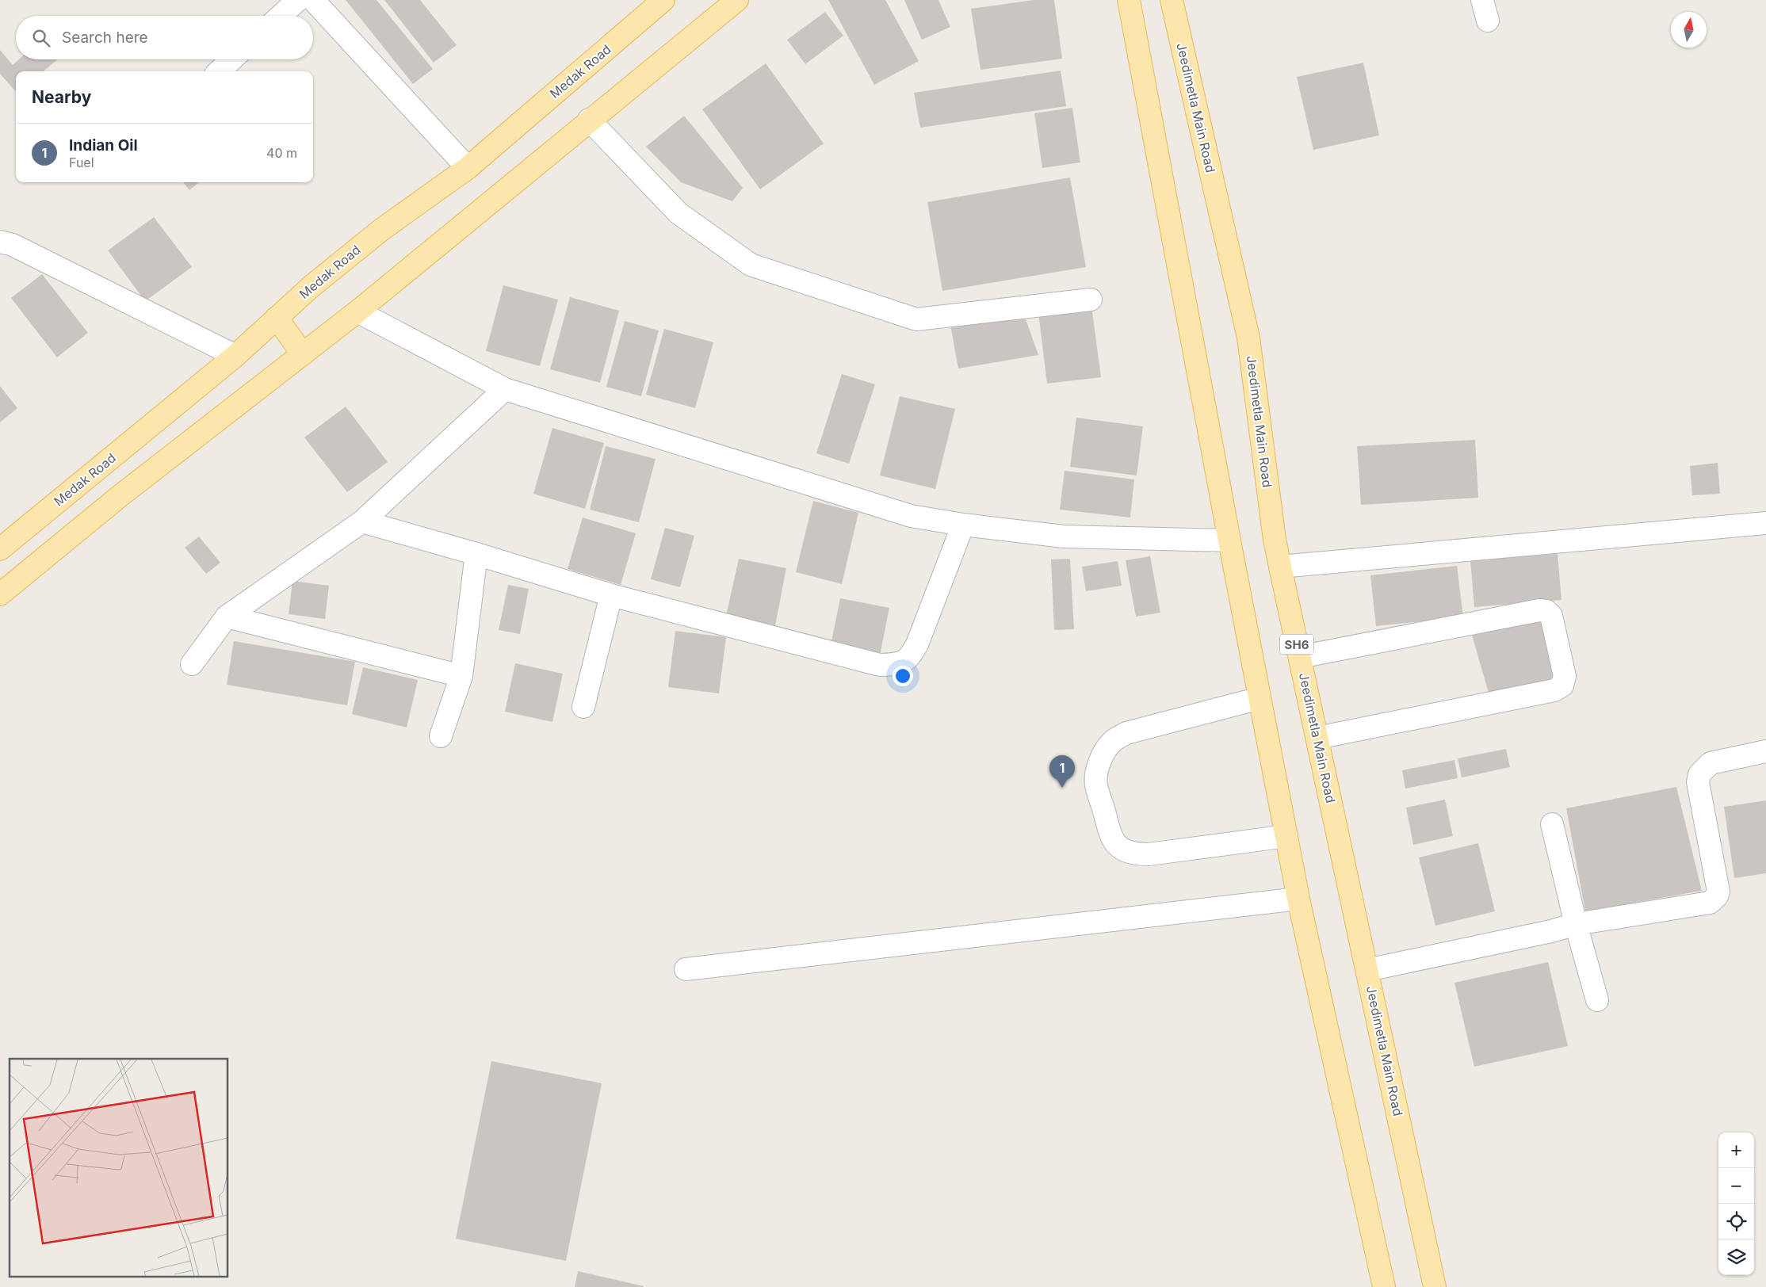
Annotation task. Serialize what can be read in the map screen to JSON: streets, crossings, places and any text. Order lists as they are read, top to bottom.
{
  "streets": {
    "main road": ["Medak Road", "Jeedimetla Main Road", "SH6"]
  },
  "north": "top",
  "page": {
    "search": "Search here",
    "heading": "Nearby",
    "list": [
      {
        "mark": "1",
        "name": "Indian Oil",
        "note": "Fuel",
        "value": "40 m"
      }
    ],
    "pins": "1",
    "map_buttons": ["+", "−"]
  }
}
